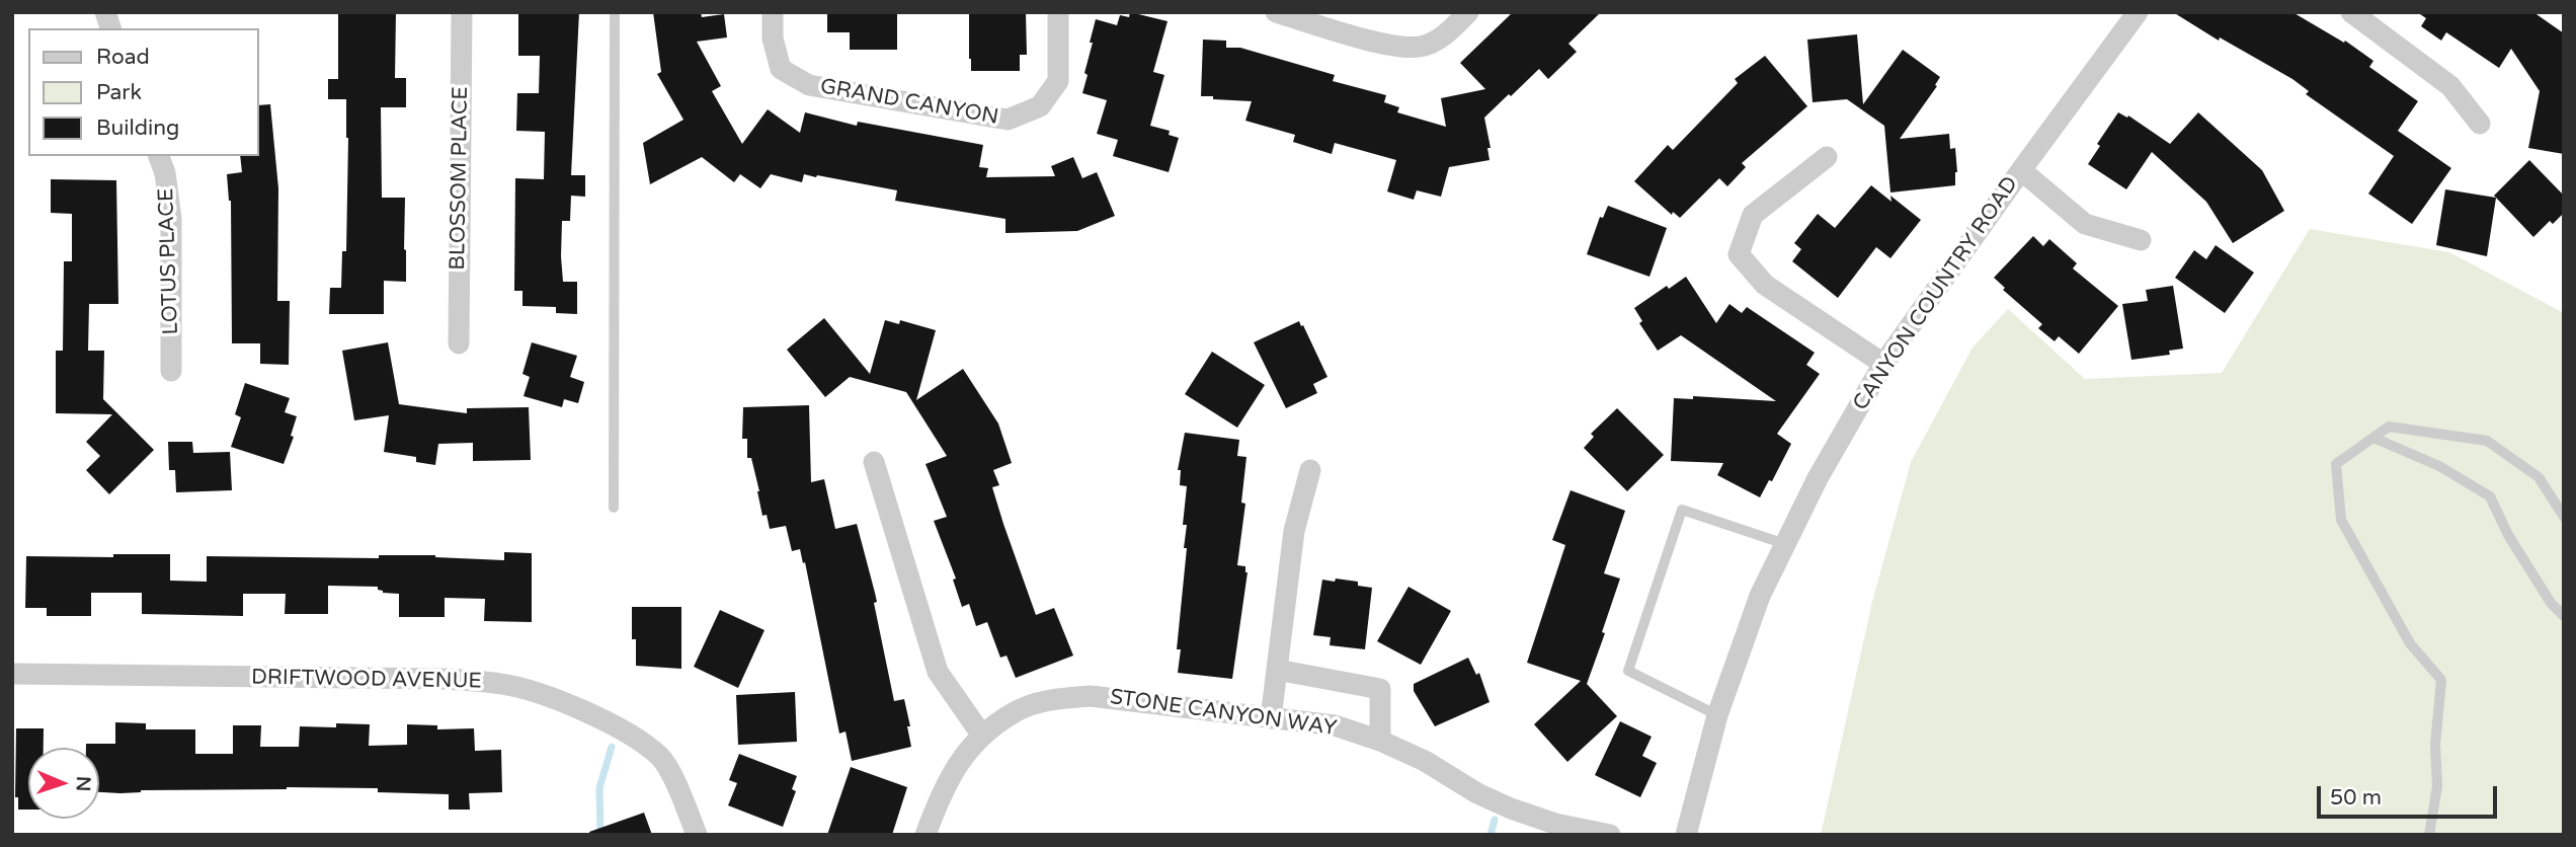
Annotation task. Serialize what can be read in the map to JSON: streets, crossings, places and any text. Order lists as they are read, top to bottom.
{
  "streets": {
    "street": [
      "GRAND CANYON",
      "BLOSSOM PLACE",
      "LOTUS PLACE",
      "CANYON COUNTRY ROAD",
      "DRIFTWOOD AVENUE",
      "STONE CANYON WAY"
    ]
  },
  "legend": ["Road", "Park", "Building"],
  "scale_bar": "50 m",
  "north": "right"
}
